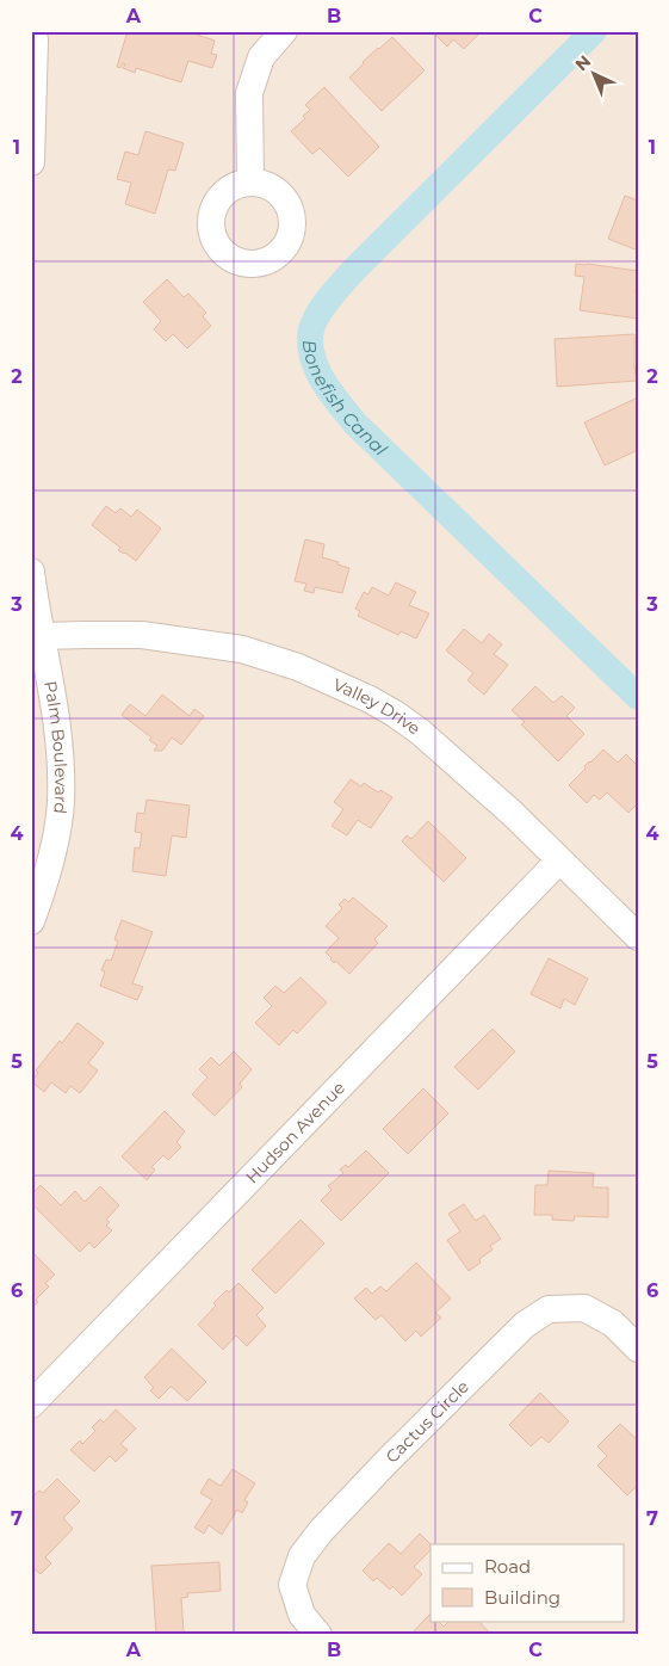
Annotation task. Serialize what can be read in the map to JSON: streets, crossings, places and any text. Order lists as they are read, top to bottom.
{
  "streets": {
    "street": [
      "Valley Drive",
      "Palm Boulevard",
      "Hudson Avenue",
      "Cactus Circle"
    ]
  },
  "crossings": [
    ["Valley Drive", "Palm Boulevard"],
    ["Valley Drive", "Hudson Avenue"]
  ],
  "water": ["Bonefish Canal"],
  "legend": ["Road", "Building"],
  "north": "top left",
  "grid": {
    "columns": ["A", "B", "C"],
    "rows": [
      "1",
      "2",
      "3",
      "4",
      "5",
      "6",
      "7"
    ]
  }
}
